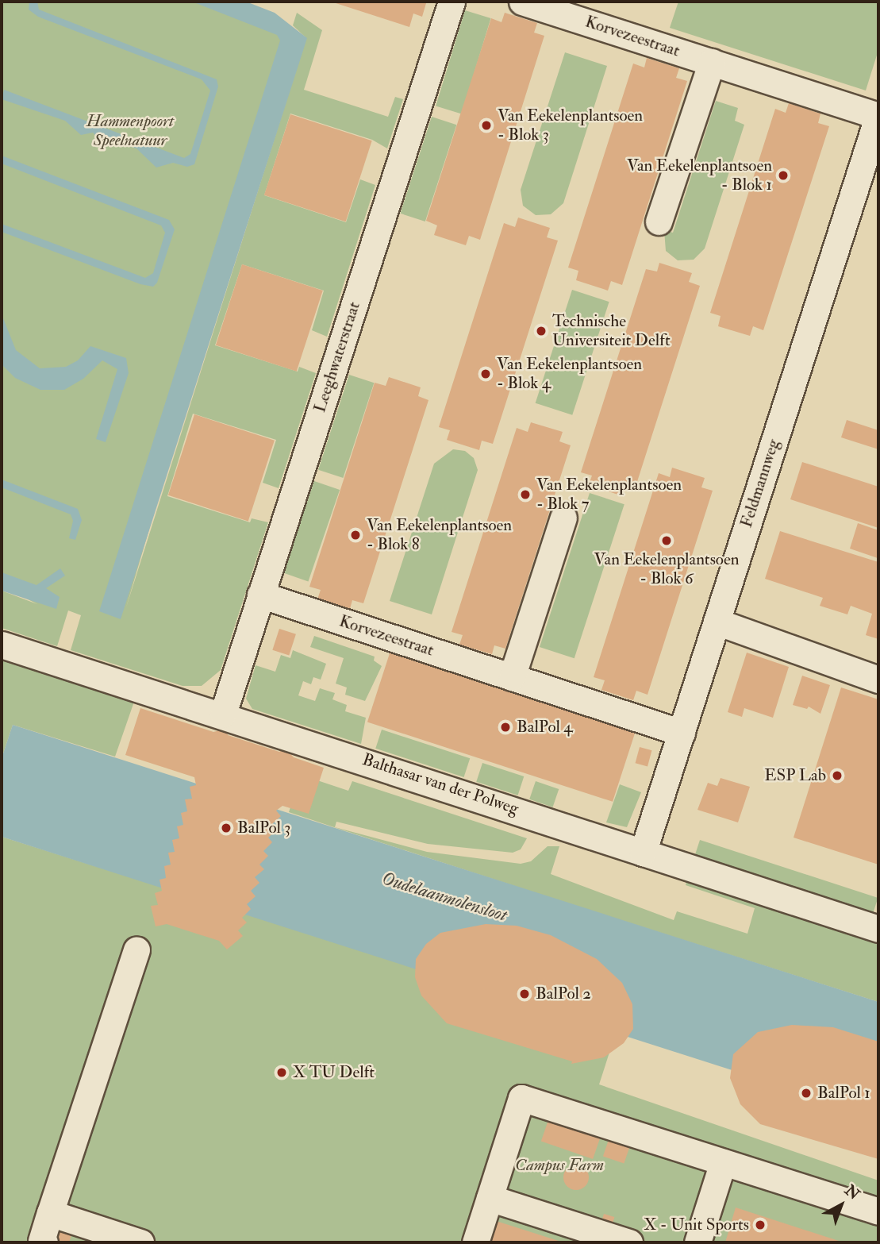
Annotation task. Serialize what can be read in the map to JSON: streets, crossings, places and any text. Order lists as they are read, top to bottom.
{
  "streets": {
    "street": [
      "Korvezeestraat",
      "Leeghwaterstraat",
      "Feldmannweg",
      "Balthasar van der Polweg"
    ]
  },
  "crossings": [
    ["Korvezeestraat", "Leeghwaterstraat"],
    ["Korvezeestraat", "Feldmannweg"],
    ["Leeghwaterstraat", "Balthasar van der Polweg"],
    ["Feldmannweg", "Balthasar van der Polweg"]
  ],
  "water": ["Oudelaanmolensloot"],
  "parks": ["Hammenpoort Speelnatuur", "Campus Farm"],
  "places": [
    "Van Eekelenplantsoen - Blok 3",
    "Van Eekelenplantsoen - Blok 1",
    "Technische Universiteit Delft",
    "Van Eekelenplantsoen - Blok 4",
    "Van Eekelenplantsoen - Blok 7",
    "Van Eekelenplantsoen - Blok 8",
    "Van Eekelenplantsoen - Blok 6",
    "BalPol 4",
    "ESP Lab",
    "BalPol 3",
    "BalPol 2",
    "X TU Delft",
    "BalPol 1",
    "X - Unit Sports"
  ],
  "north": "top right"
}
